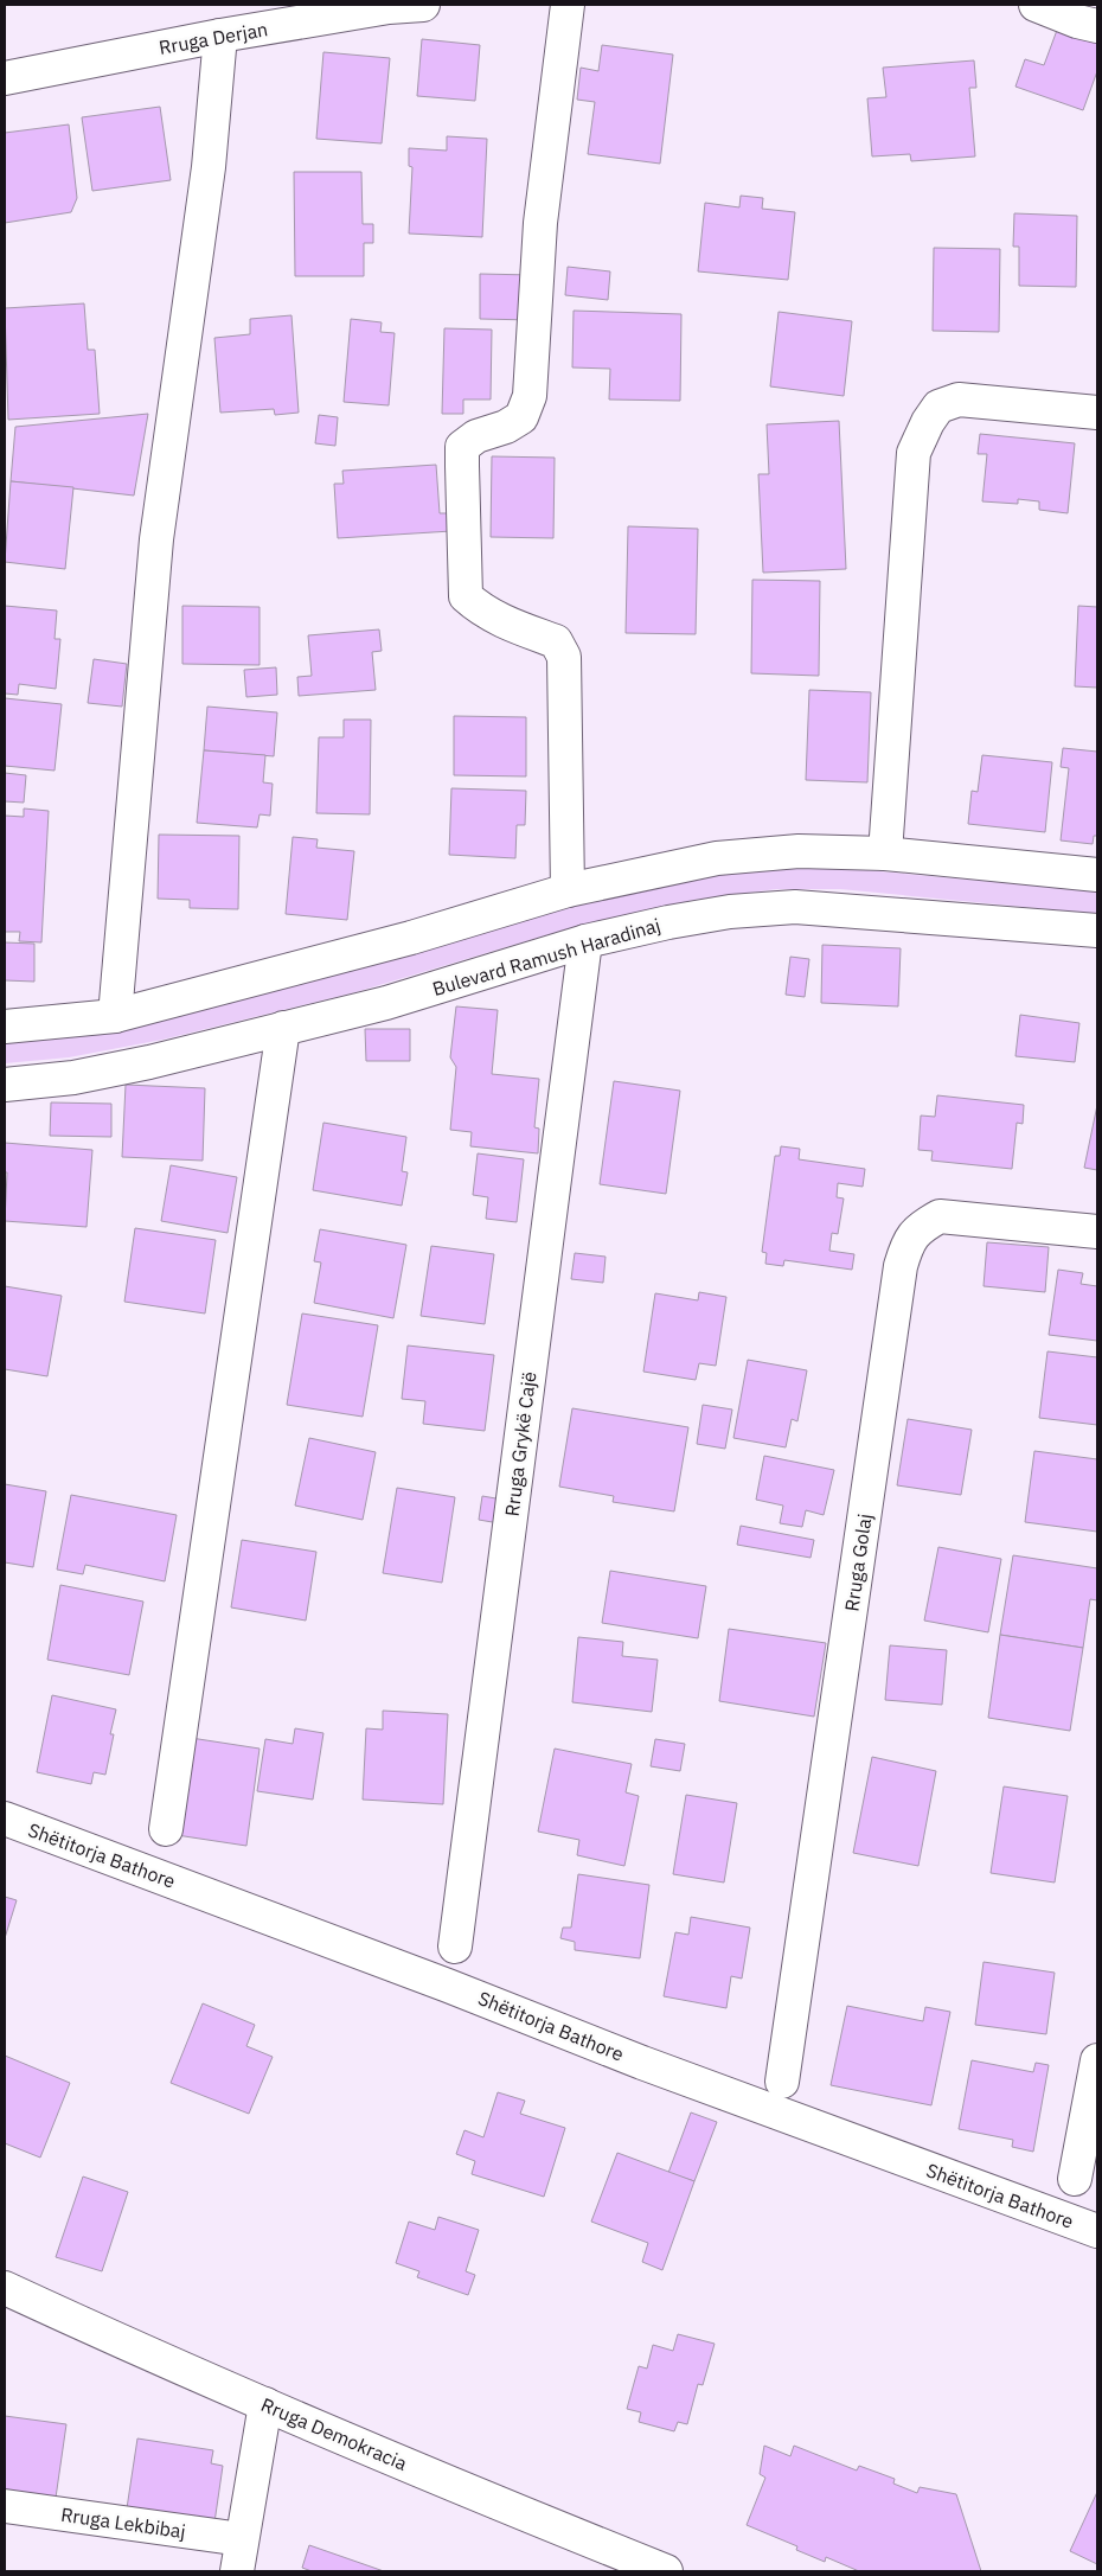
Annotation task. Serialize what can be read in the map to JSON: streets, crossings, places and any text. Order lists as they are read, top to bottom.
{
  "streets": {
    "street": [
      "Rruga Derjan",
      "Bulevard Ramush Haradinaj",
      "Rruga Grykë Cajë",
      "Rruga Golaj",
      "Shëtitorja Bathore",
      "Rruga Demokracia",
      "Rruga Lekbibaj"
    ]
  },
  "crossings": [
    ["Bulevard Ramush Haradinaj", "Rruga Grykë Cajë"]
  ]
}
